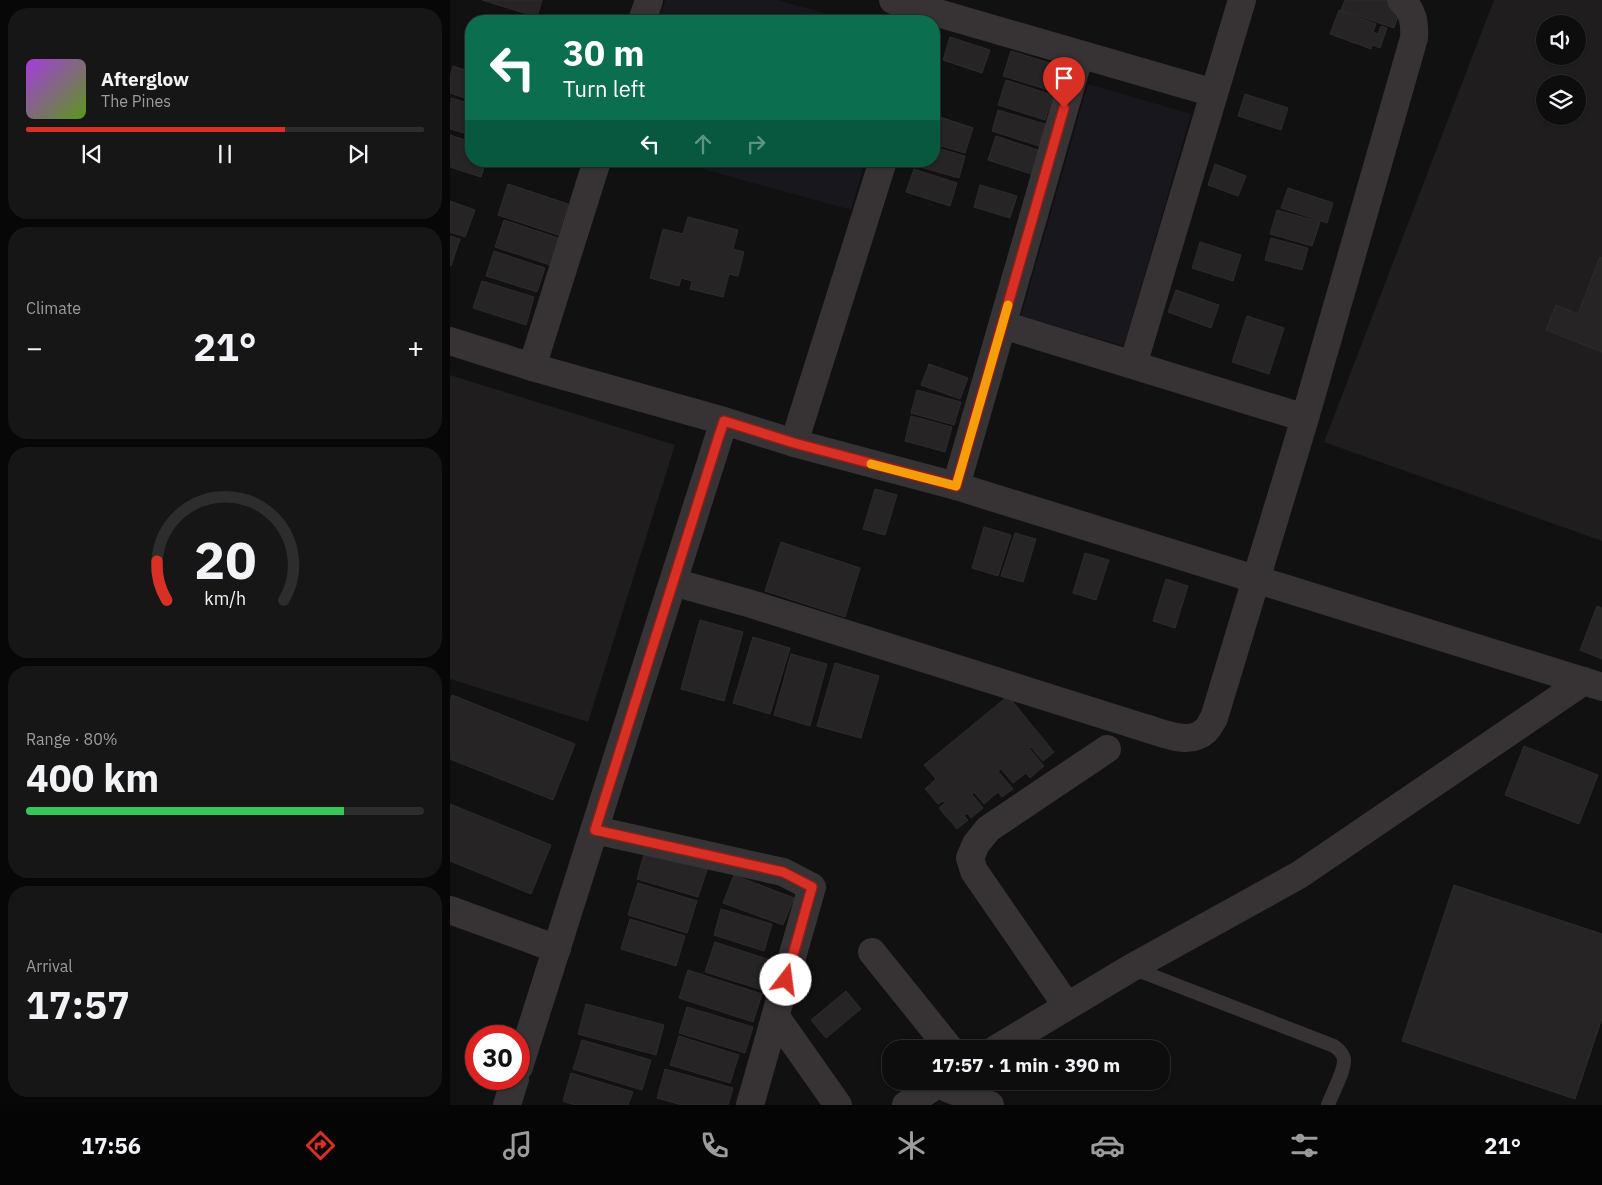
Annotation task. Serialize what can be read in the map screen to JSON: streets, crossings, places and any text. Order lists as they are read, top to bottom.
{
  "page": {
    "turn": ["30 m", "Turn left"],
    "song": ["Afterglow", "The Pines"],
    "tile": [
      "Climate",
      ["Range · 80%", "400 km"],
      ["Arrival", "17:57"]
    ],
    "heat": ["−", "21°", "+"],
    "limit": "30",
    "trip": "17:57 · 1 min · 390 m",
    "tabs": ["17:56", "21°"],
    "gauge": ["20", "km/h"]
  }
}
